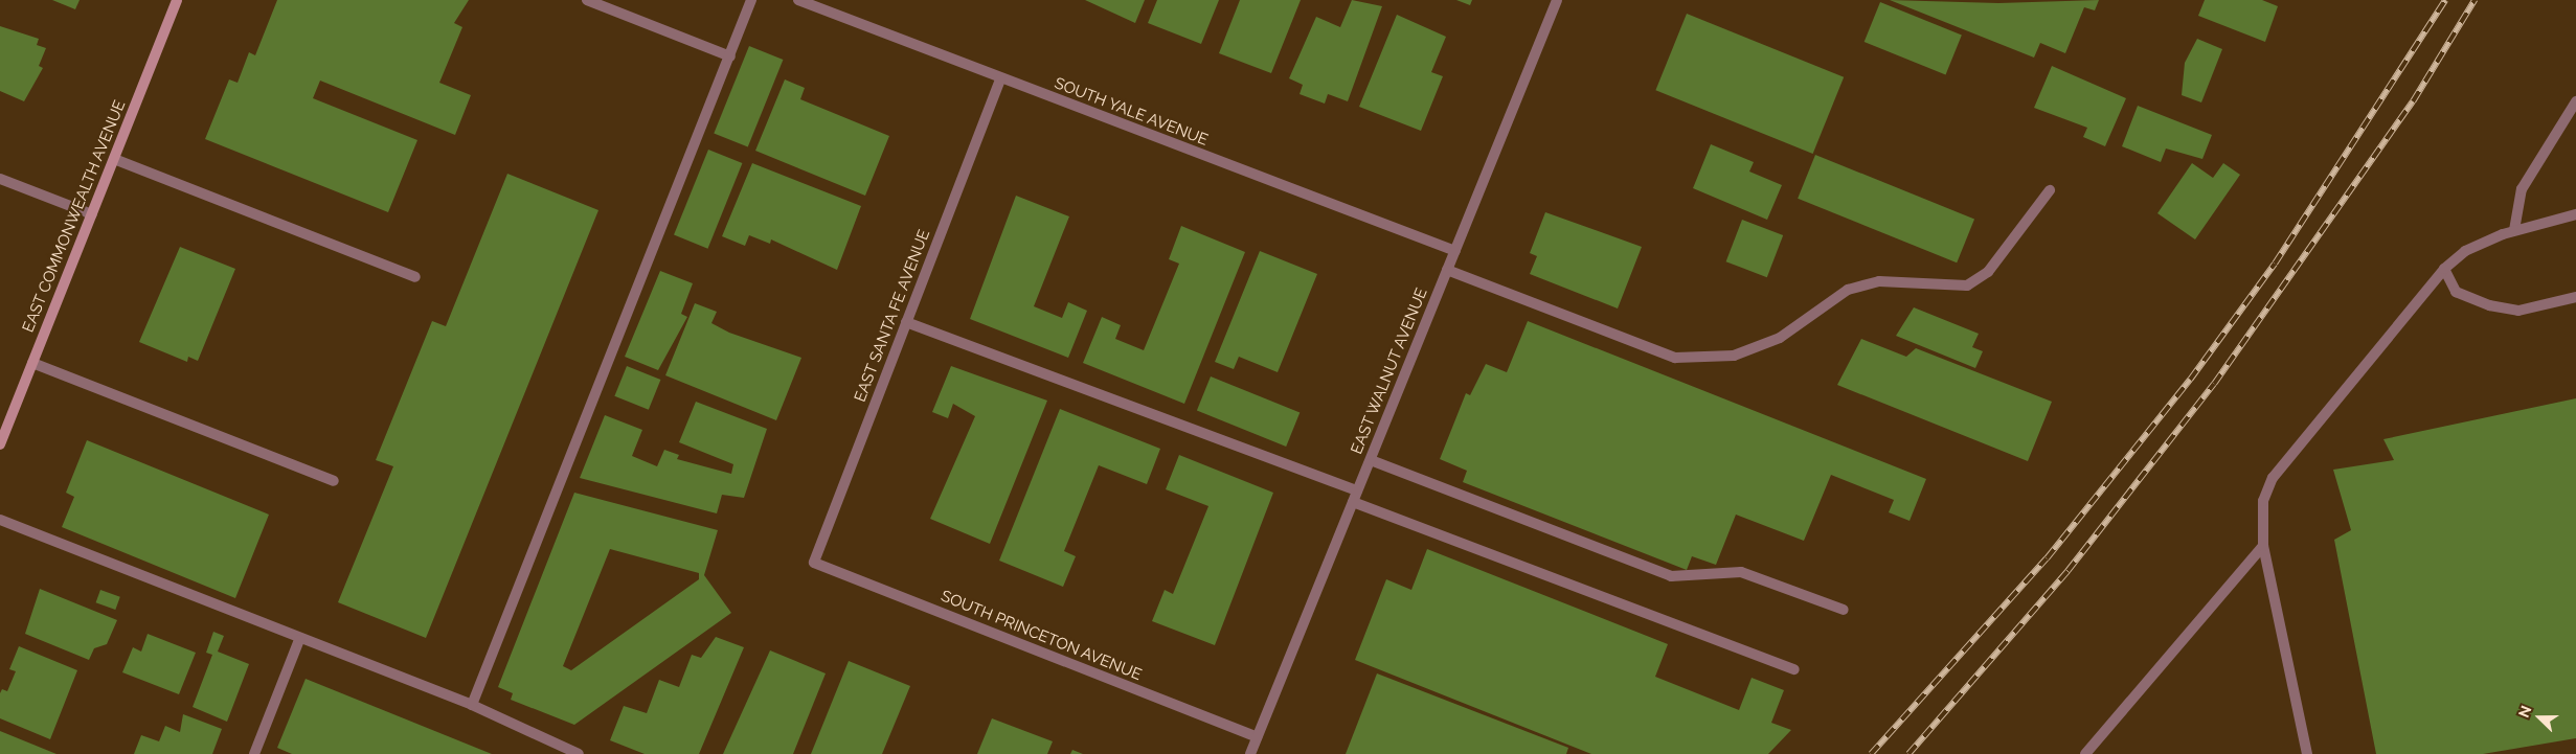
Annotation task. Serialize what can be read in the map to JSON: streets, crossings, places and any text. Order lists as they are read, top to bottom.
{
  "streets": {
    "main road": ["EAST COMMONWEALTH AVENUE"],
    "street": [
      "SOUTH YALE AVENUE",
      "EAST SANTA FE AVENUE",
      "EAST WALNUT AVENUE",
      "SOUTH PRINCETON AVENUE"
    ]
  },
  "crossings": [
    ["SOUTH YALE AVENUE", "EAST SANTA FE AVENUE"],
    ["SOUTH YALE AVENUE", "EAST WALNUT AVENUE"],
    ["EAST SANTA FE AVENUE", "SOUTH PRINCETON AVENUE"],
    ["EAST WALNUT AVENUE", "SOUTH PRINCETON AVENUE"]
  ],
  "north": "left"
}
